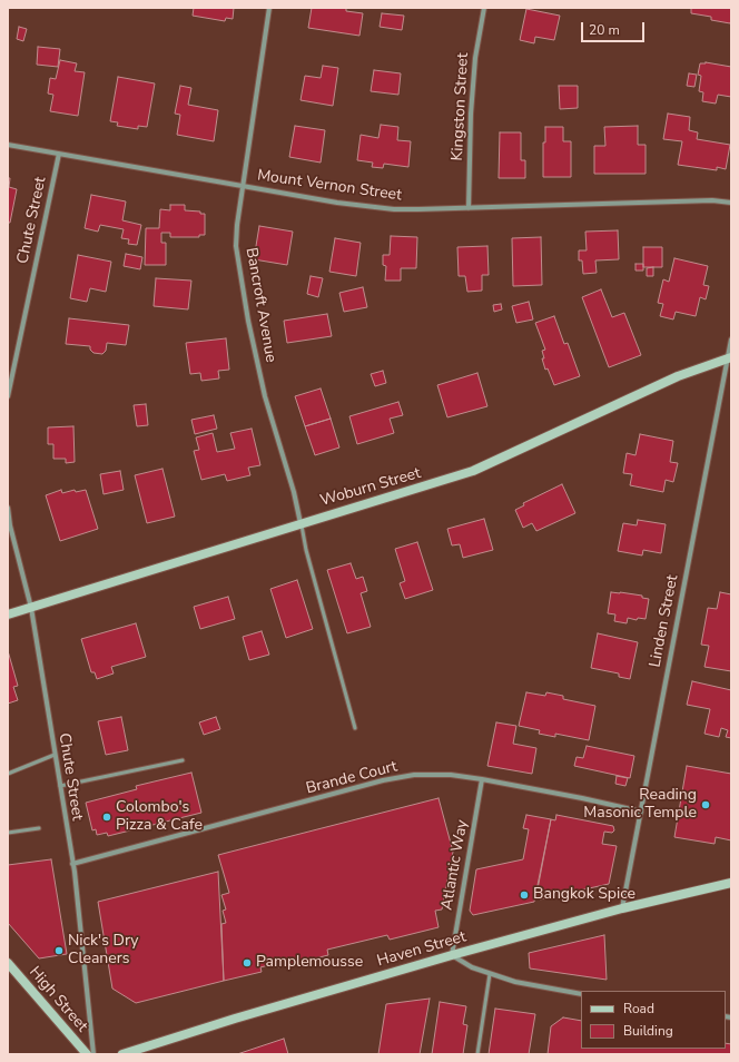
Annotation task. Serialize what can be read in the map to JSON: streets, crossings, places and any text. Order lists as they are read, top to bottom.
{
  "streets": {
    "street": [
      "Kingston Street",
      "Mount Vernon Street",
      "Chute Street",
      "Bancroft Avenue",
      "Woburn Street",
      "Linden Street",
      "Brande Court",
      "Atlantic Way",
      "Haven Street",
      "High Street"
    ]
  },
  "crossings": [
    ["Kingston Street", "Mount Vernon Street"],
    ["Mount Vernon Street", "Chute Street"],
    ["Mount Vernon Street", "Bancroft Avenue"],
    ["Chute Street", "Woburn Street"],
    ["Chute Street", "Brande Court"],
    ["Bancroft Avenue", "Woburn Street"],
    ["Woburn Street", "Linden Street"],
    ["Linden Street", "Brande Court"],
    ["Linden Street", "Haven Street"],
    ["Brande Court", "Atlantic Way"],
    ["Atlantic Way", "Haven Street"]
  ],
  "places": [
    "Reading Masonic Temple",
    "Colombo's Pizza & Cafe",
    "Bangkok Spice",
    "Nick's Dry Cleaners",
    "Pamplemousse"
  ],
  "legend": ["Road", "Building"],
  "scale_bar": "20 m"
}
